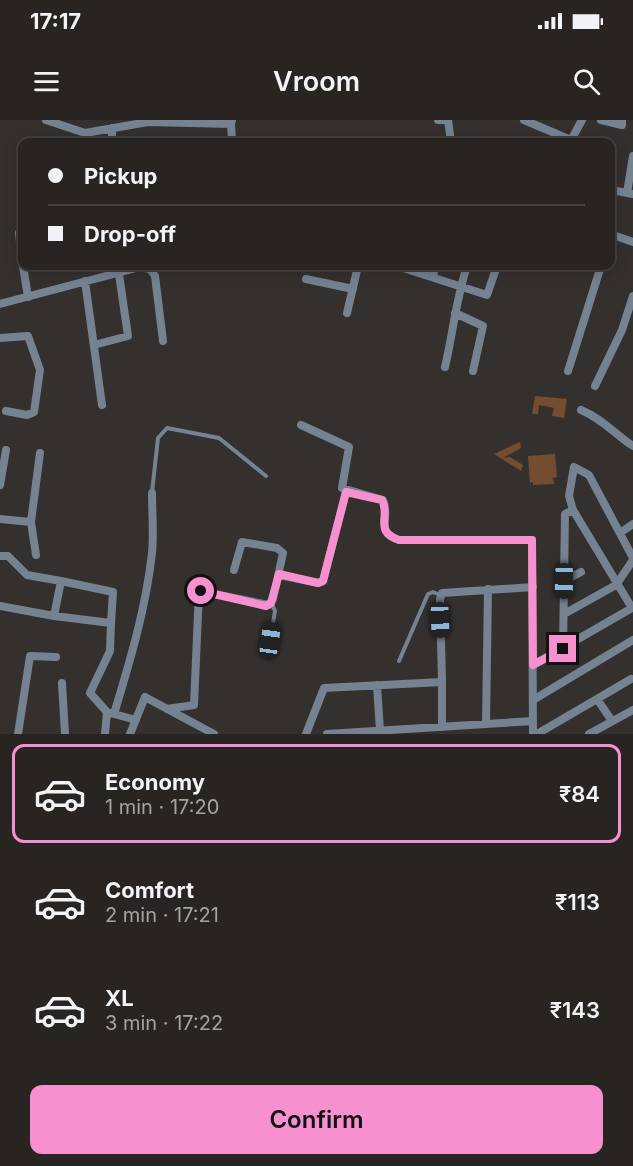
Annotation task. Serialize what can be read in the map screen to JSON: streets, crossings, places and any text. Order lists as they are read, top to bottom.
{
  "page": {
    "status": "17:17",
    "header": "Vroom",
    "banner": ["Pickup", "Drop-off"],
    "list": [
      {
        "name": "Economy",
        "note": "1 min · 17:20",
        "value": "₹84"
      },
      {
        "name": "Comfort",
        "note": "2 min · 17:21",
        "value": "₹113"
      },
      {
        "name": "XL",
        "note": "3 min · 17:22",
        "value": "₹143"
      }
    ],
    "buttons": "Confirm"
  }
}
